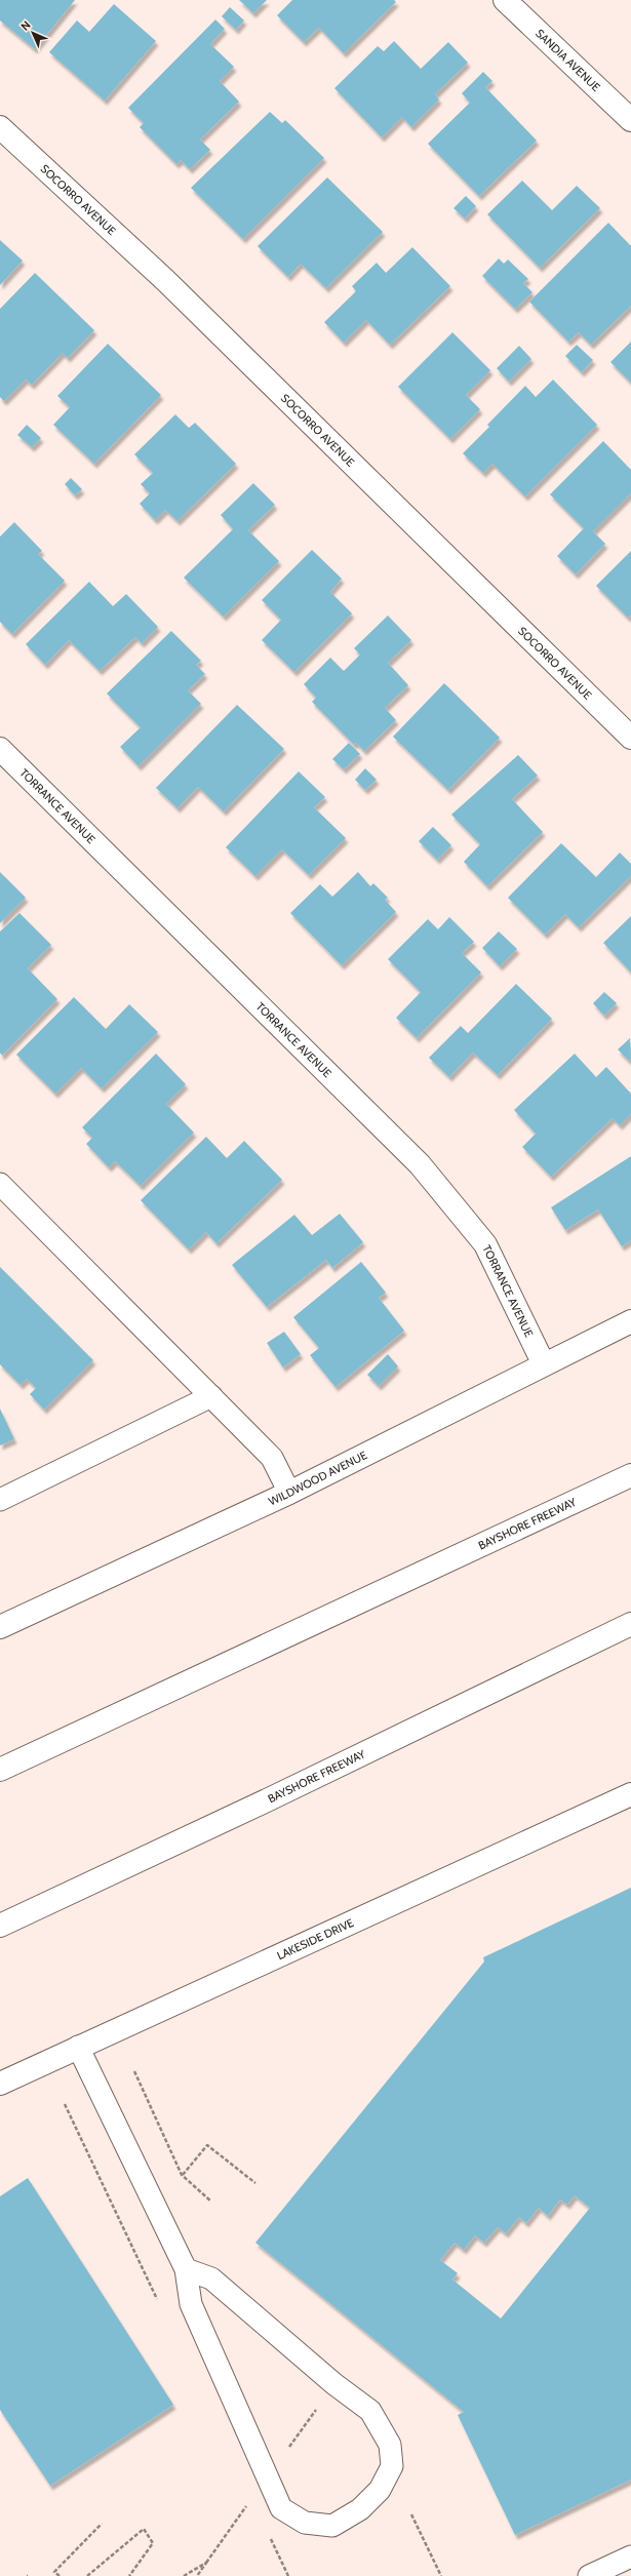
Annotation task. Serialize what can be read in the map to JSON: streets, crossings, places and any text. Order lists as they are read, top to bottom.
{
  "streets": {
    "main road": [
      "SANDIA AVENUE",
      "SOCORRO AVENUE",
      "TORRANCE AVENUE",
      "WILDWOOD AVENUE",
      "BAYSHORE FREEWAY",
      "LAKESIDE DRIVE"
    ]
  },
  "crossings": [
    ["TORRANCE AVENUE", "WILDWOOD AVENUE"]
  ],
  "north": "top left"
}
